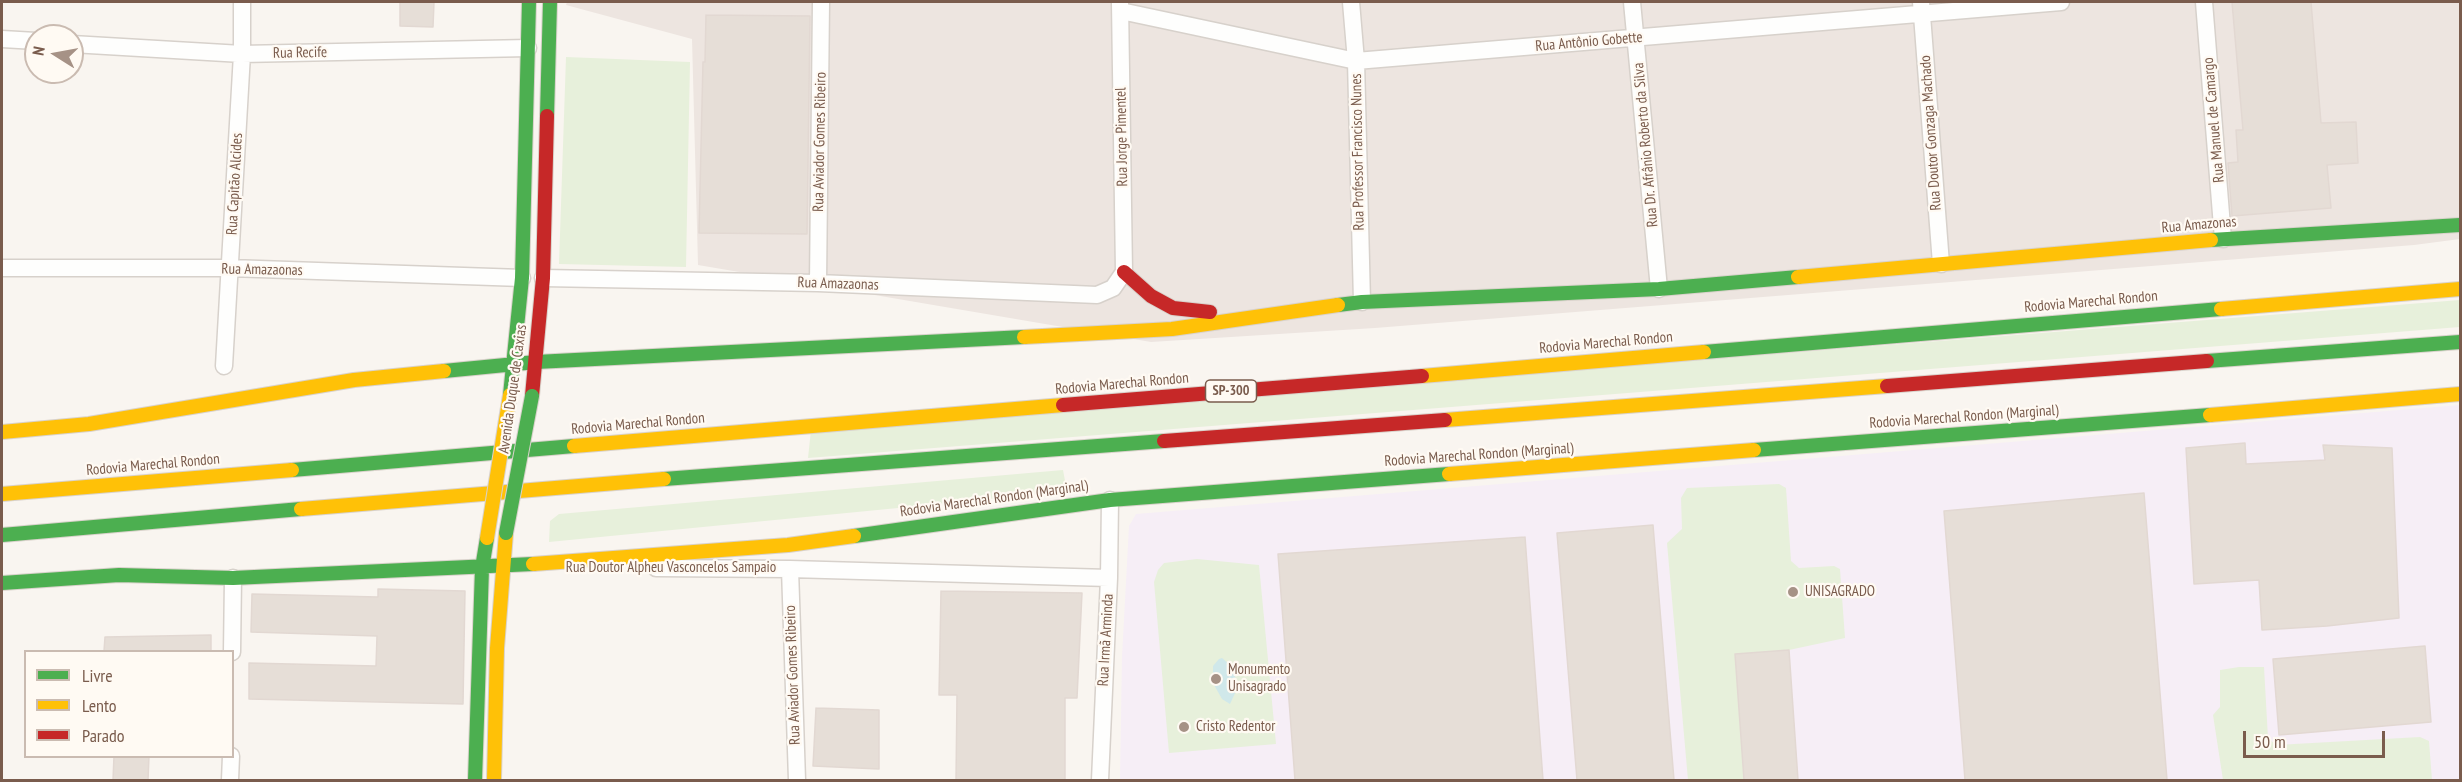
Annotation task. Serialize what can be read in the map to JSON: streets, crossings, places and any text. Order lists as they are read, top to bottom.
{
  "streets": {
    "main road": [
      "Rua Amazonas",
      "Rodovia Marechal Rondon",
      "Avenida Duque de Caxias",
      "SP-300",
      "Rodovia Marechal Rondon (Marginal)",
      "Rua Doutor Alpheu Vasconcelos Sampaio"
    ],
    "street": [
      "Rua Antônio Gobette",
      "Rua Recife",
      "Rua Manuel de Camargo",
      "Rua Doutor Gonzaga Machado",
      "Rua Jorge Pimentel",
      "Rua Aviador Gomes Ribeiro",
      "Rua Dr. Afrânio Roberto da Silva",
      "Rua Professor Francisco Nunes",
      "Rua Capitão Alcides",
      "Rua Amazaonas",
      "Rua Irmã Arminda"
    ]
  },
  "crossings": [
    ["Rua Antônio Gobette", "Rua Doutor Gonzaga Machado"],
    ["Rua Antônio Gobette", "Rua Jorge Pimentel"],
    ["Rua Antônio Gobette", "Rua Dr. Afrânio Roberto da Silva"],
    ["Rua Antônio Gobette", "Rua Professor Francisco Nunes"],
    ["Rua Recife", "Rua Capitão Alcides"],
    ["Rua Recife", "Avenida Duque de Caxias"],
    ["Rua Manuel de Camargo", "Rua Amazonas"],
    ["Rua Doutor Gonzaga Machado", "Rua Amazonas"],
    ["Rua Jorge Pimentel", "Rua Amazaonas"],
    ["Rua Aviador Gomes Ribeiro", "Rua Amazaonas"],
    ["Rua Aviador Gomes Ribeiro", "Rua Doutor Alpheu Vasconcelos Sampaio"],
    ["Rua Capitão Alcides", "Rua Amazaonas"],
    ["Rua Amazaonas", "Avenida Duque de Caxias"],
    ["Avenida Duque de Caxias", "Rodovia Marechal Rondon (Marginal)"],
    ["Avenida Duque de Caxias", "Rua Doutor Alpheu Vasconcelos Sampaio"],
    ["Rodovia Marechal Rondon (Marginal)", "Rua Doutor Alpheu Vasconcelos Sampaio"],
    ["Rodovia Marechal Rondon (Marginal)", "Rua Irmã Arminda"],
    ["Rua Doutor Alpheu Vasconcelos Sampaio", "Rua Irmã Arminda"]
  ],
  "places": ["UNISAGRADO", "Monumento Unisagrado", "Cristo Redentor"],
  "legend": ["Livre", "Lento", "Parado"],
  "scale_bar": "50 m",
  "north": "left"
}
